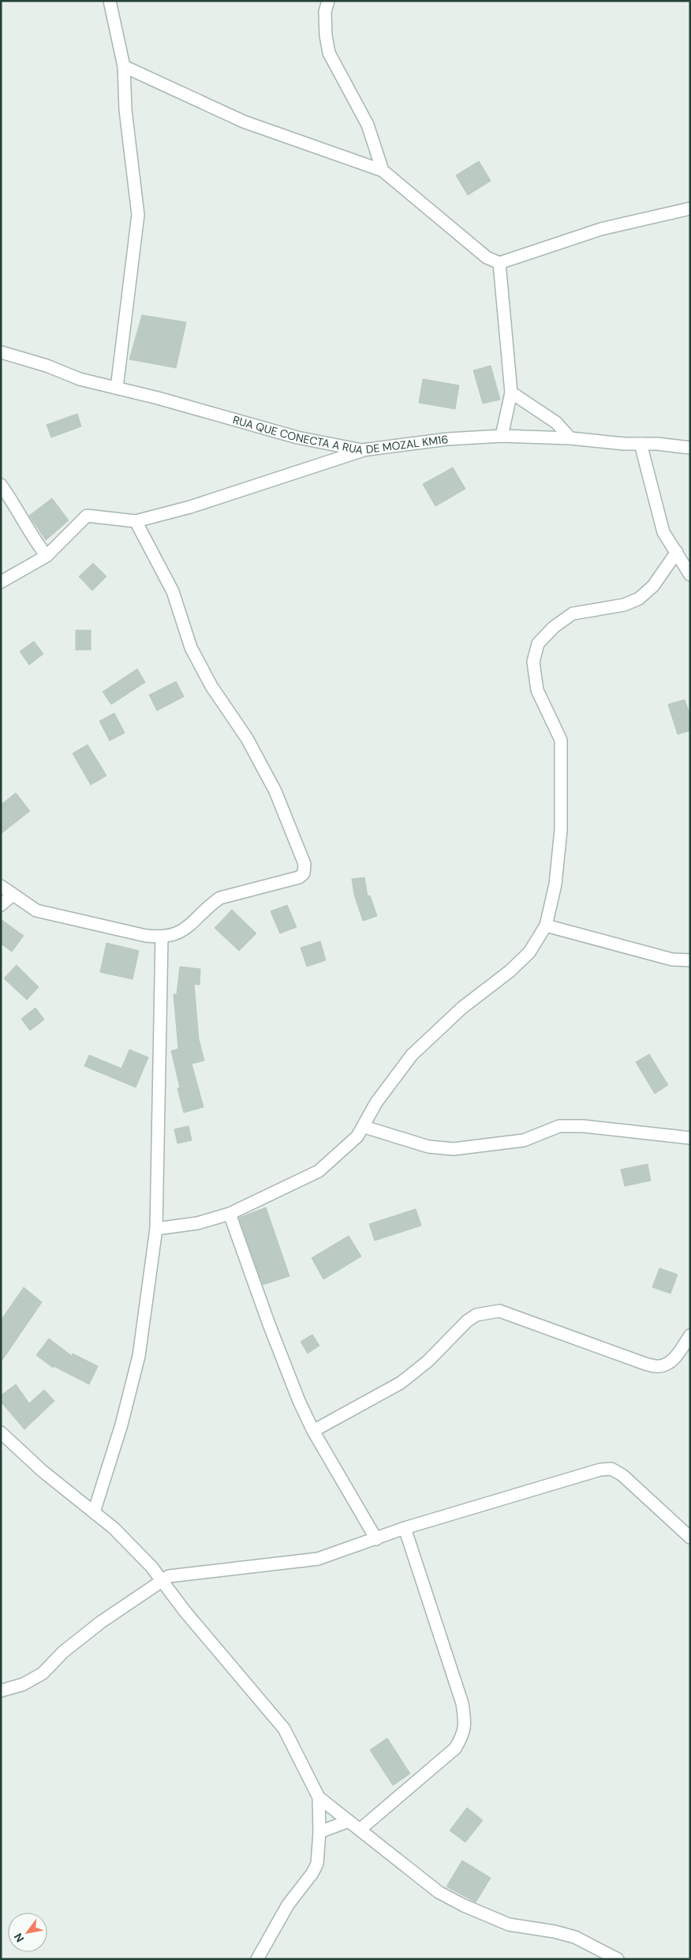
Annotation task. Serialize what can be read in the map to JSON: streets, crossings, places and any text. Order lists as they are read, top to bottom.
{
  "streets": {
    "street": ["RUA QUE CONECTA A RUA DE MOZAL KM16"]
  },
  "north": "bottom left"
}
